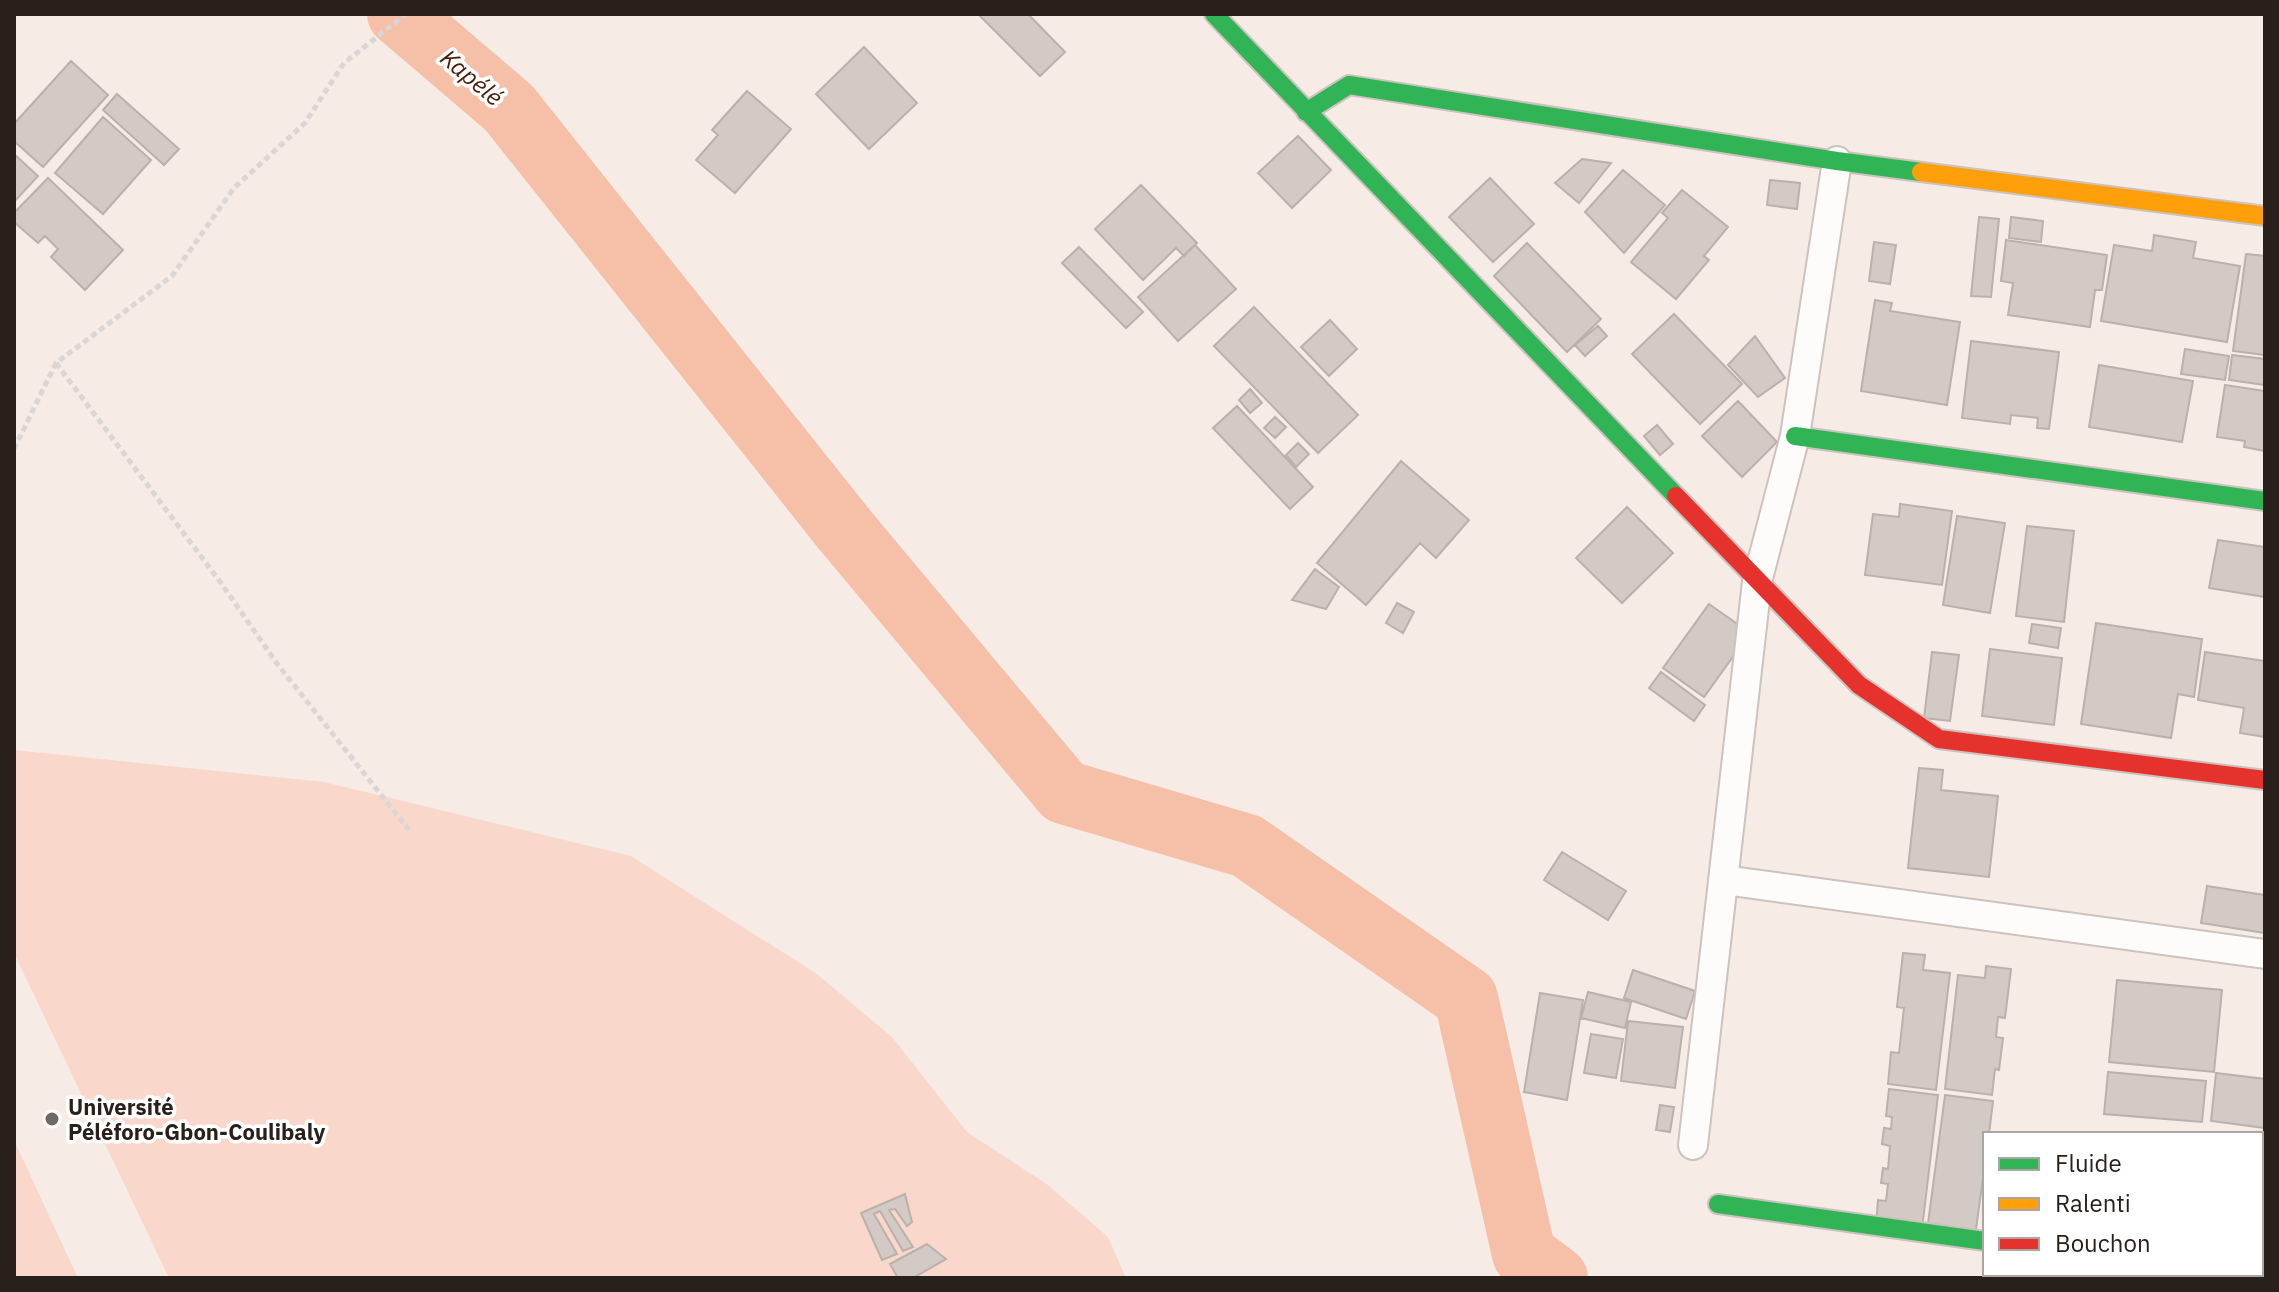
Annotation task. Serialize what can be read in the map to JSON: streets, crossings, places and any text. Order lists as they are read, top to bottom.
{
  "water": ["Kapélé"],
  "places": ["Université Péléforo-Gbon-Coulibaly"],
  "legend": ["Fluide", "Ralenti", "Bouchon"]
}
